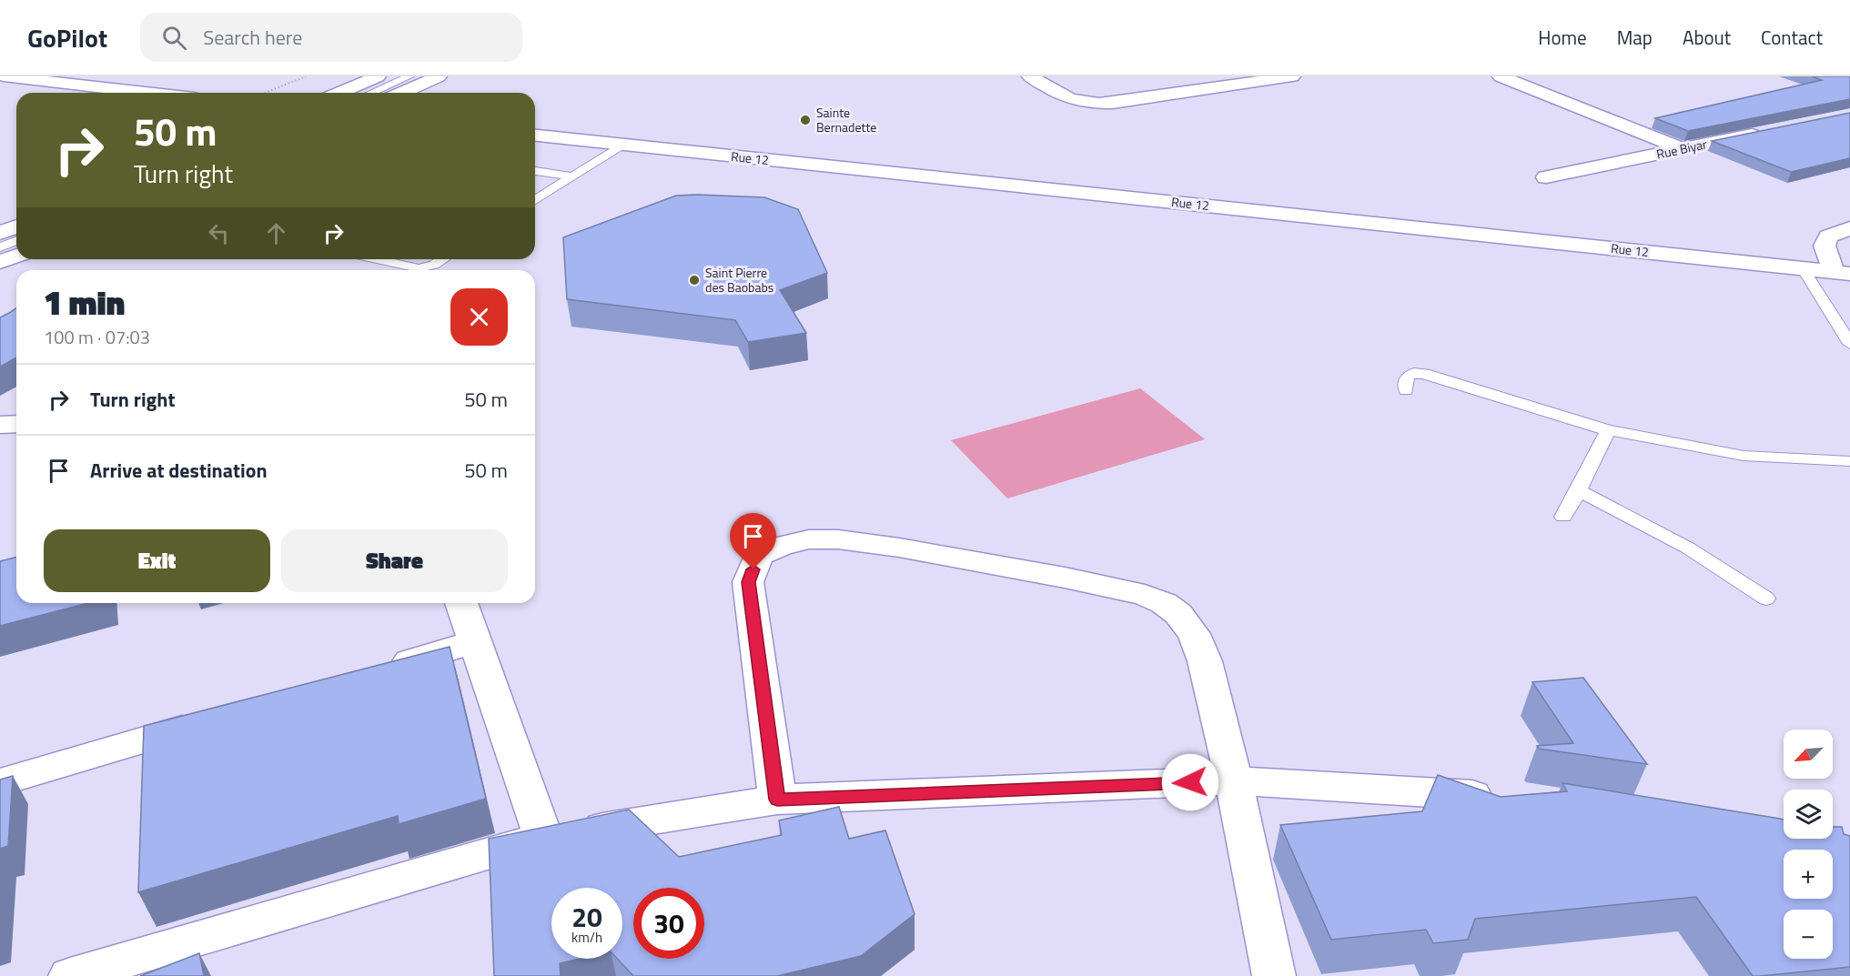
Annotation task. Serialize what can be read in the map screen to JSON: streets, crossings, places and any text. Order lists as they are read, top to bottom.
{
  "streets": {
    "street": ["Rue Biyar", "Rue 12"]
  },
  "places": ["Sainte Bernadette", "Saint Pierre des Baobabs"],
  "north": "bottom left",
  "page": {
    "header": "GoPilot",
    "search": "Search here",
    "nav": [
      "Home",
      "Map",
      "About",
      "Contact"
    ],
    "turn": ["50 m", "Turn right"],
    "heading": ["1 min", "100 m · 07:03"],
    "list": [
      {
        "name": "Turn right",
        "value": "50 m"
      },
      {
        "name": "Arrive at destination",
        "value": "50 m"
      }
    ],
    "buttons": ["Exit", "Share"],
    "map_buttons": ["+", "−"],
    "speed": "20 km/h",
    "limit": "30"
  }
}
